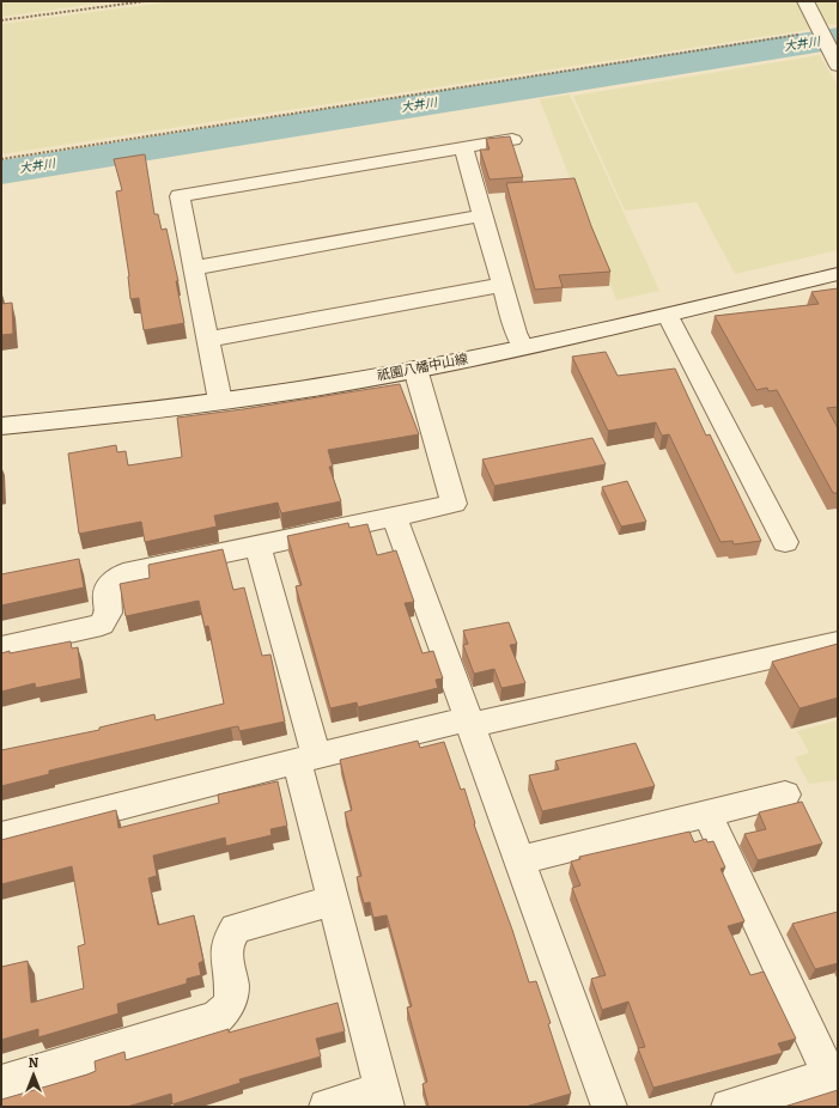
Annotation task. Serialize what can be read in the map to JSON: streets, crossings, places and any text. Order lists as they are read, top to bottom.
{
  "streets": {
    "street": ["祇園八幡中山線"]
  },
  "water": ["大井川"],
  "north": "top"
}
